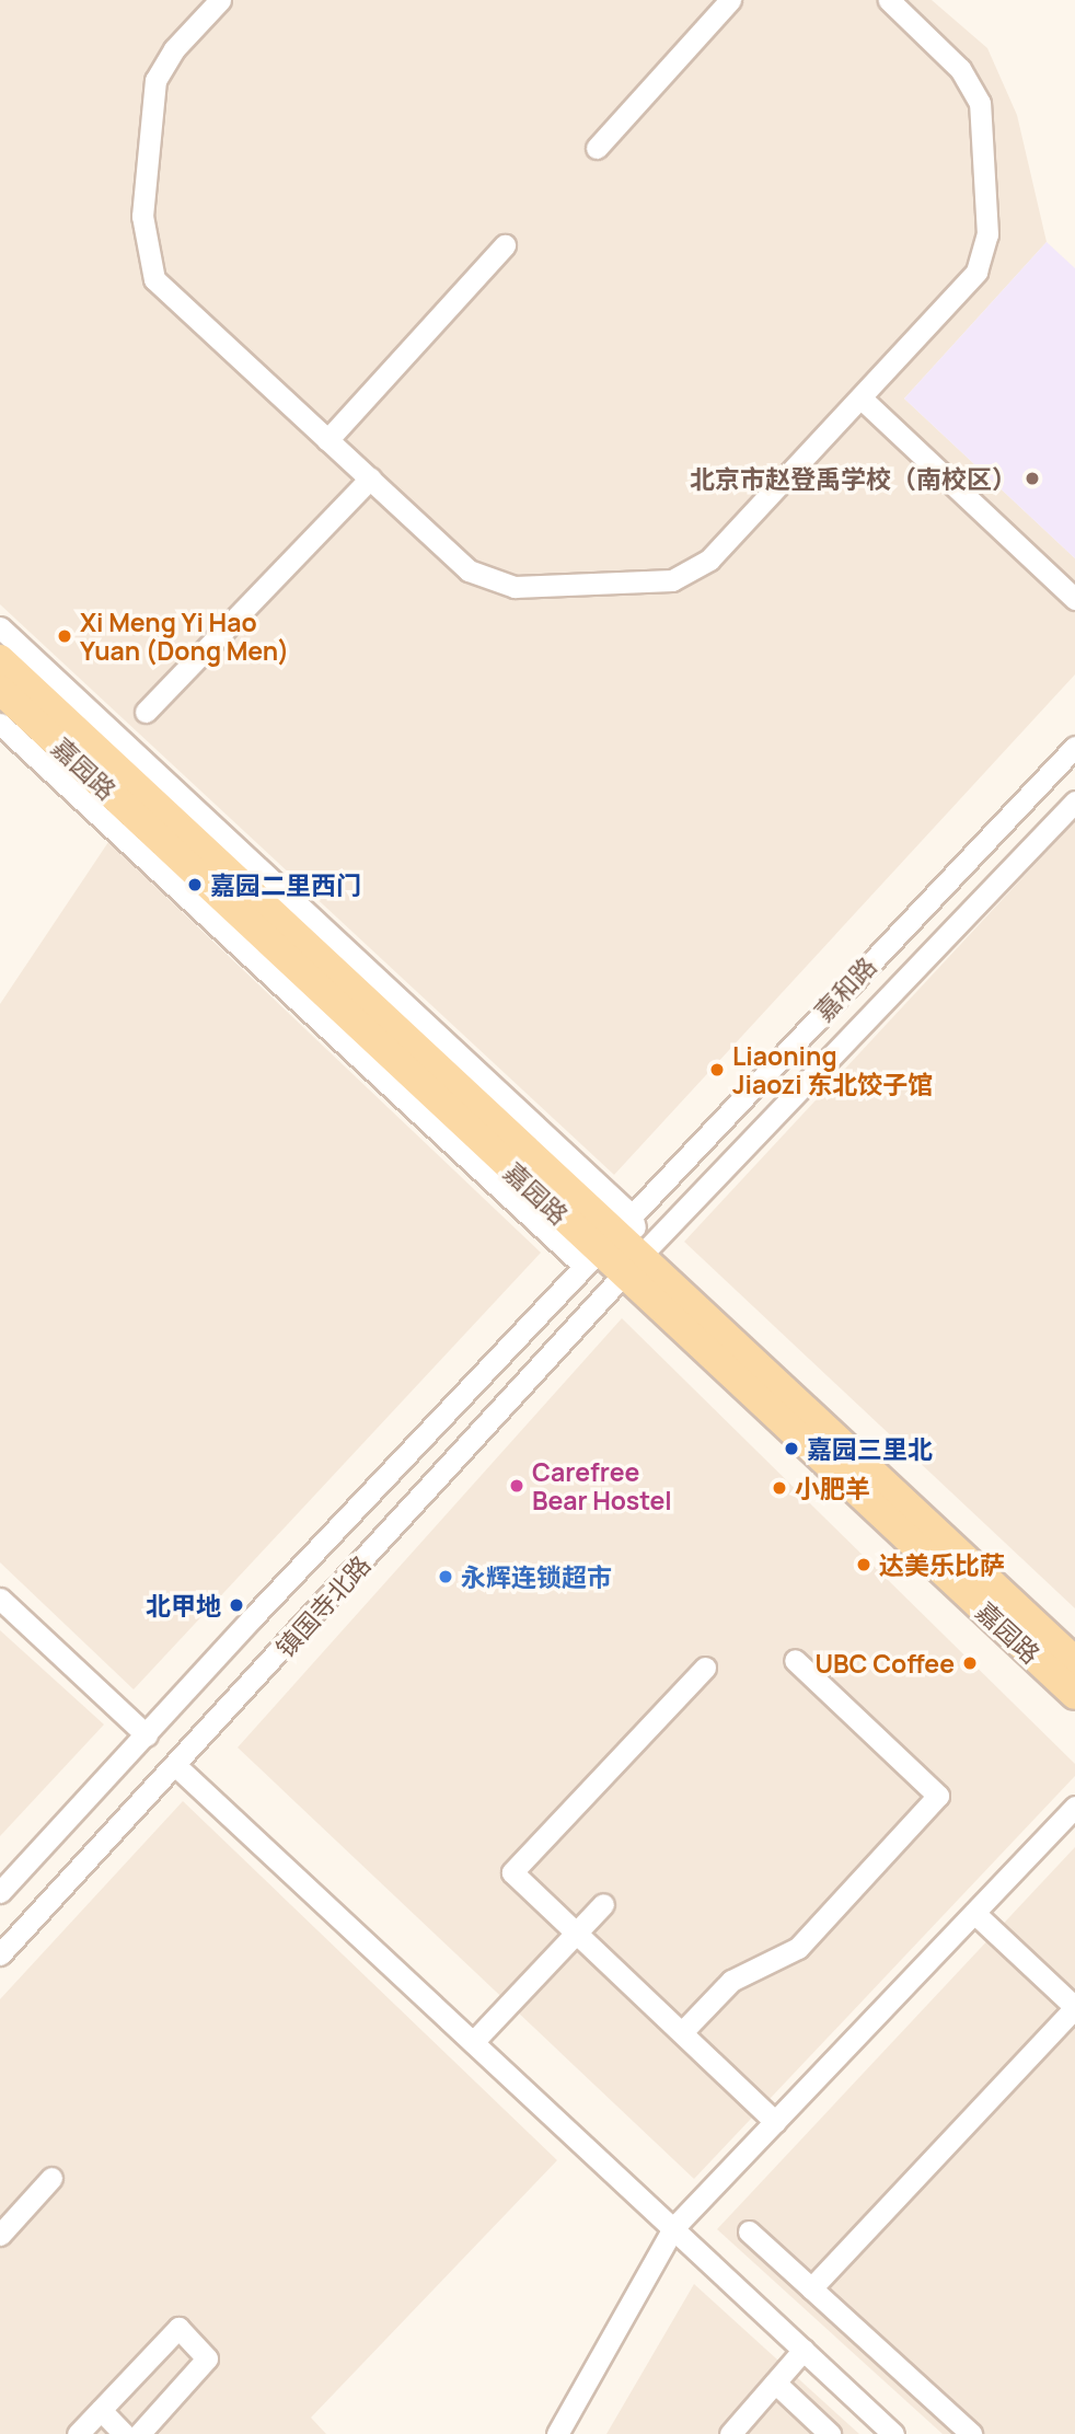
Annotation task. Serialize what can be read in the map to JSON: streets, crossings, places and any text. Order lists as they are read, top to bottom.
{
  "streets": {
    "main road": ["嘉园路"],
    "street": ["嘉和路", "镇国寺北路"]
  },
  "crossings": [
    ["嘉园路", "嘉和路"],
    ["嘉园路", "镇国寺北路"],
    ["嘉和路", "镇国寺北路"]
  ],
  "places": [
    "北京市赵登禹学校（南校区）",
    "Xi Meng Yi Hao Yuan (Dong Men)",
    "嘉园二里西门",
    "Liaoning Jiaozi 东北饺子馆",
    "嘉园三里北",
    "Carefree Bear Hostel",
    "小肥羊",
    "达美乐比萨",
    "永辉连锁超市",
    "北甲地",
    "UBC Coffee"
  ]
}
